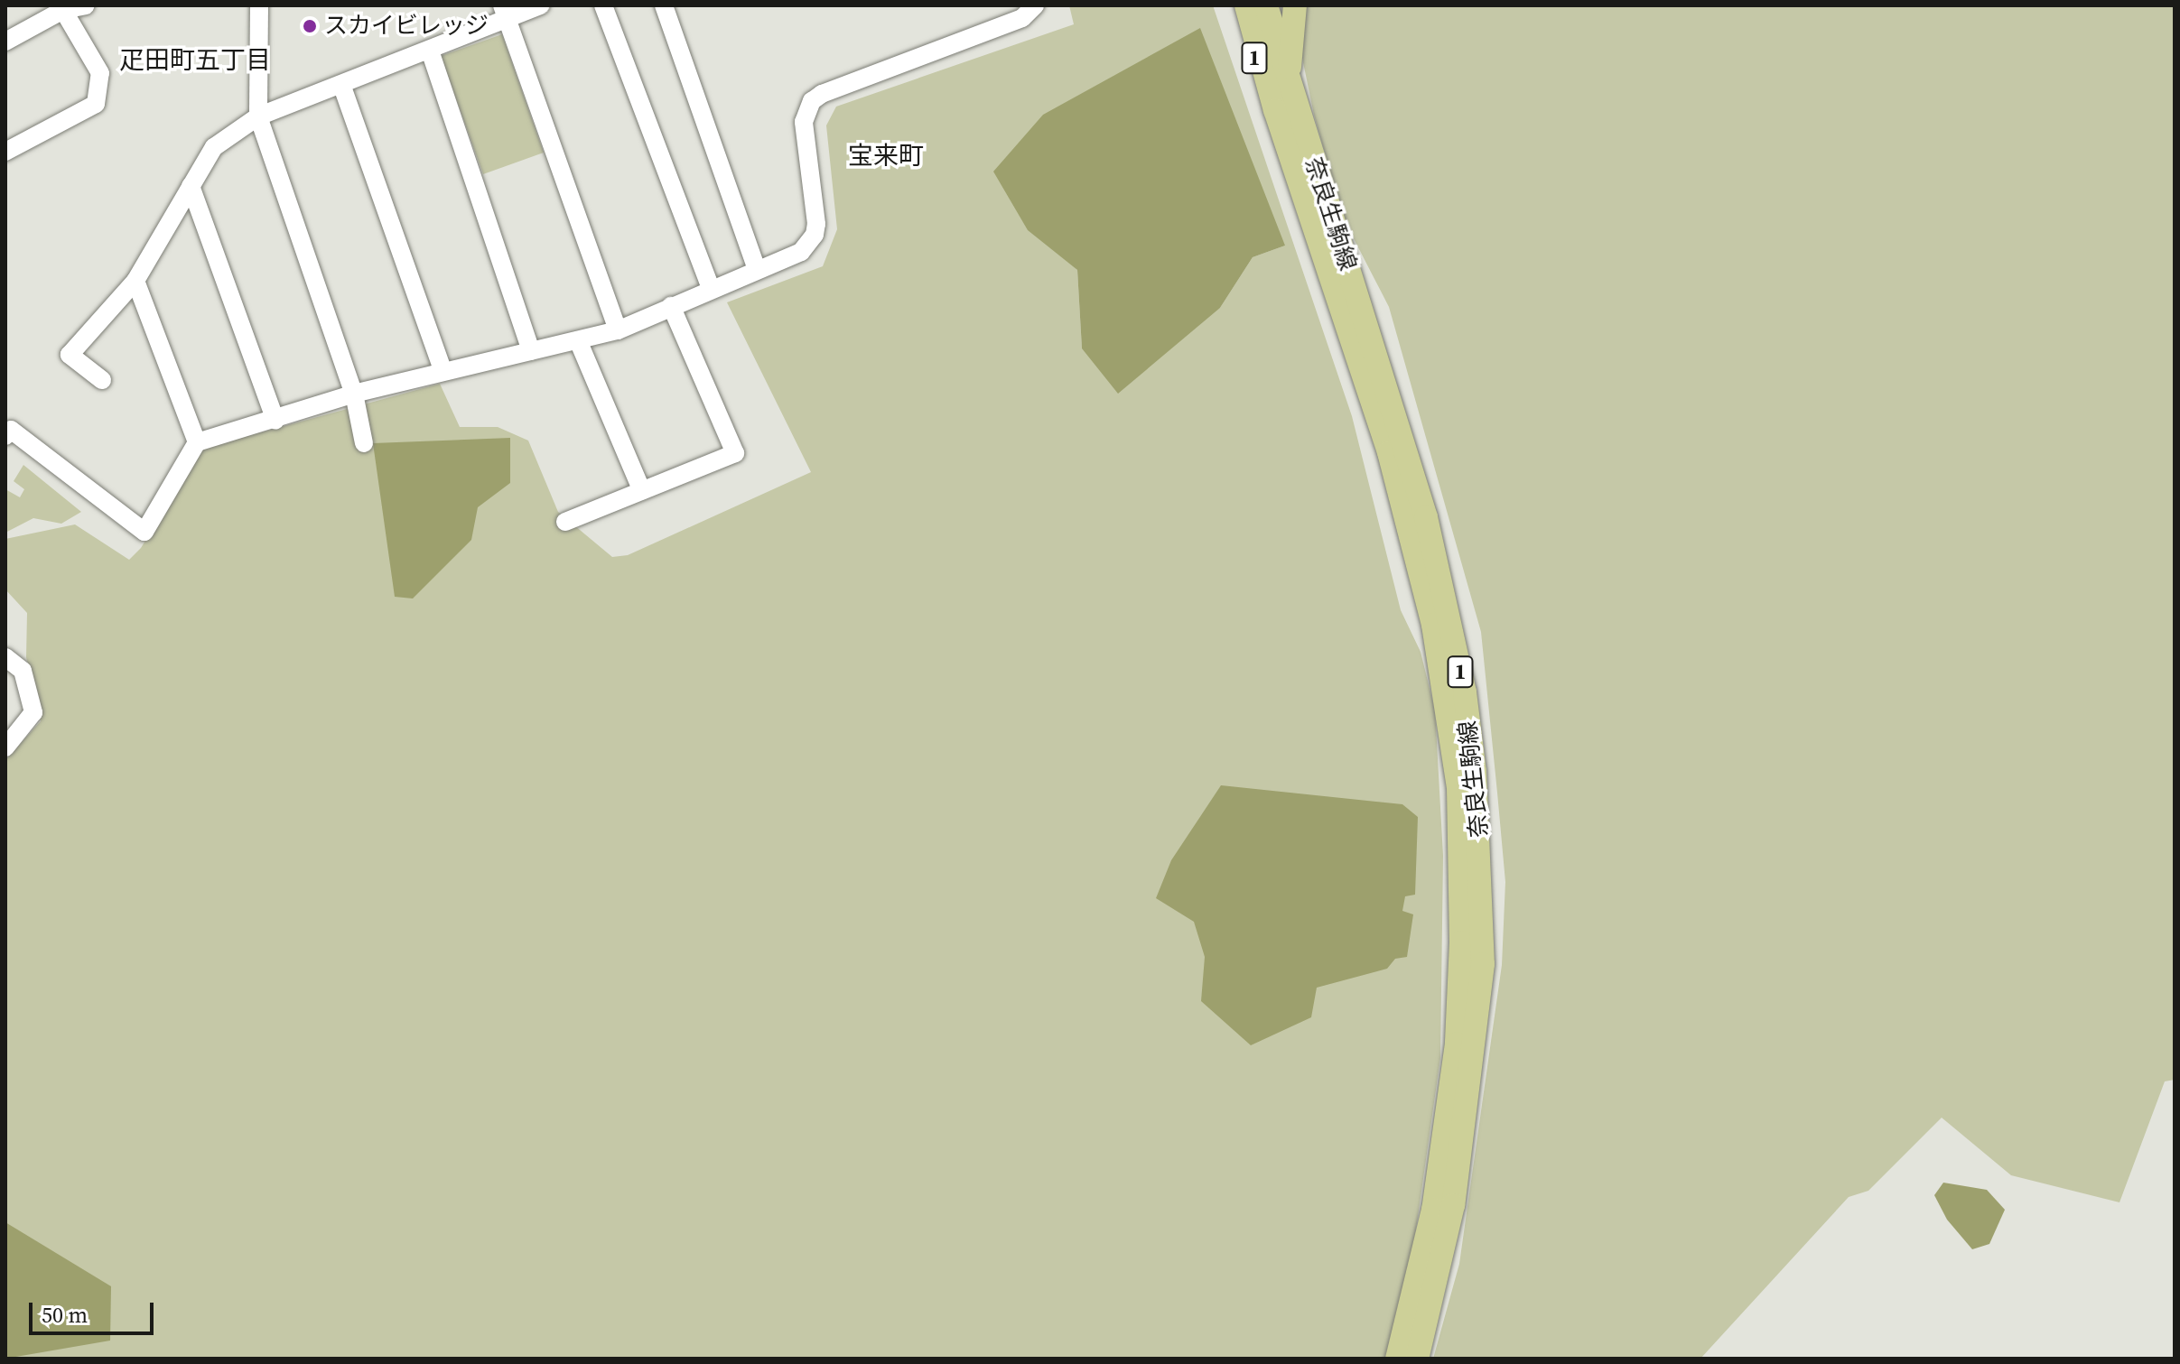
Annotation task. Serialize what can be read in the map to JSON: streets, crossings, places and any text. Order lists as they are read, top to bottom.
{
  "streets": {
    "main road": ["1", "奈良生駒線"]
  },
  "districts": ["疋田町五丁目", "宝来町"],
  "places": ["スカイビレッジ"],
  "scale_bar": "50 m"
}
